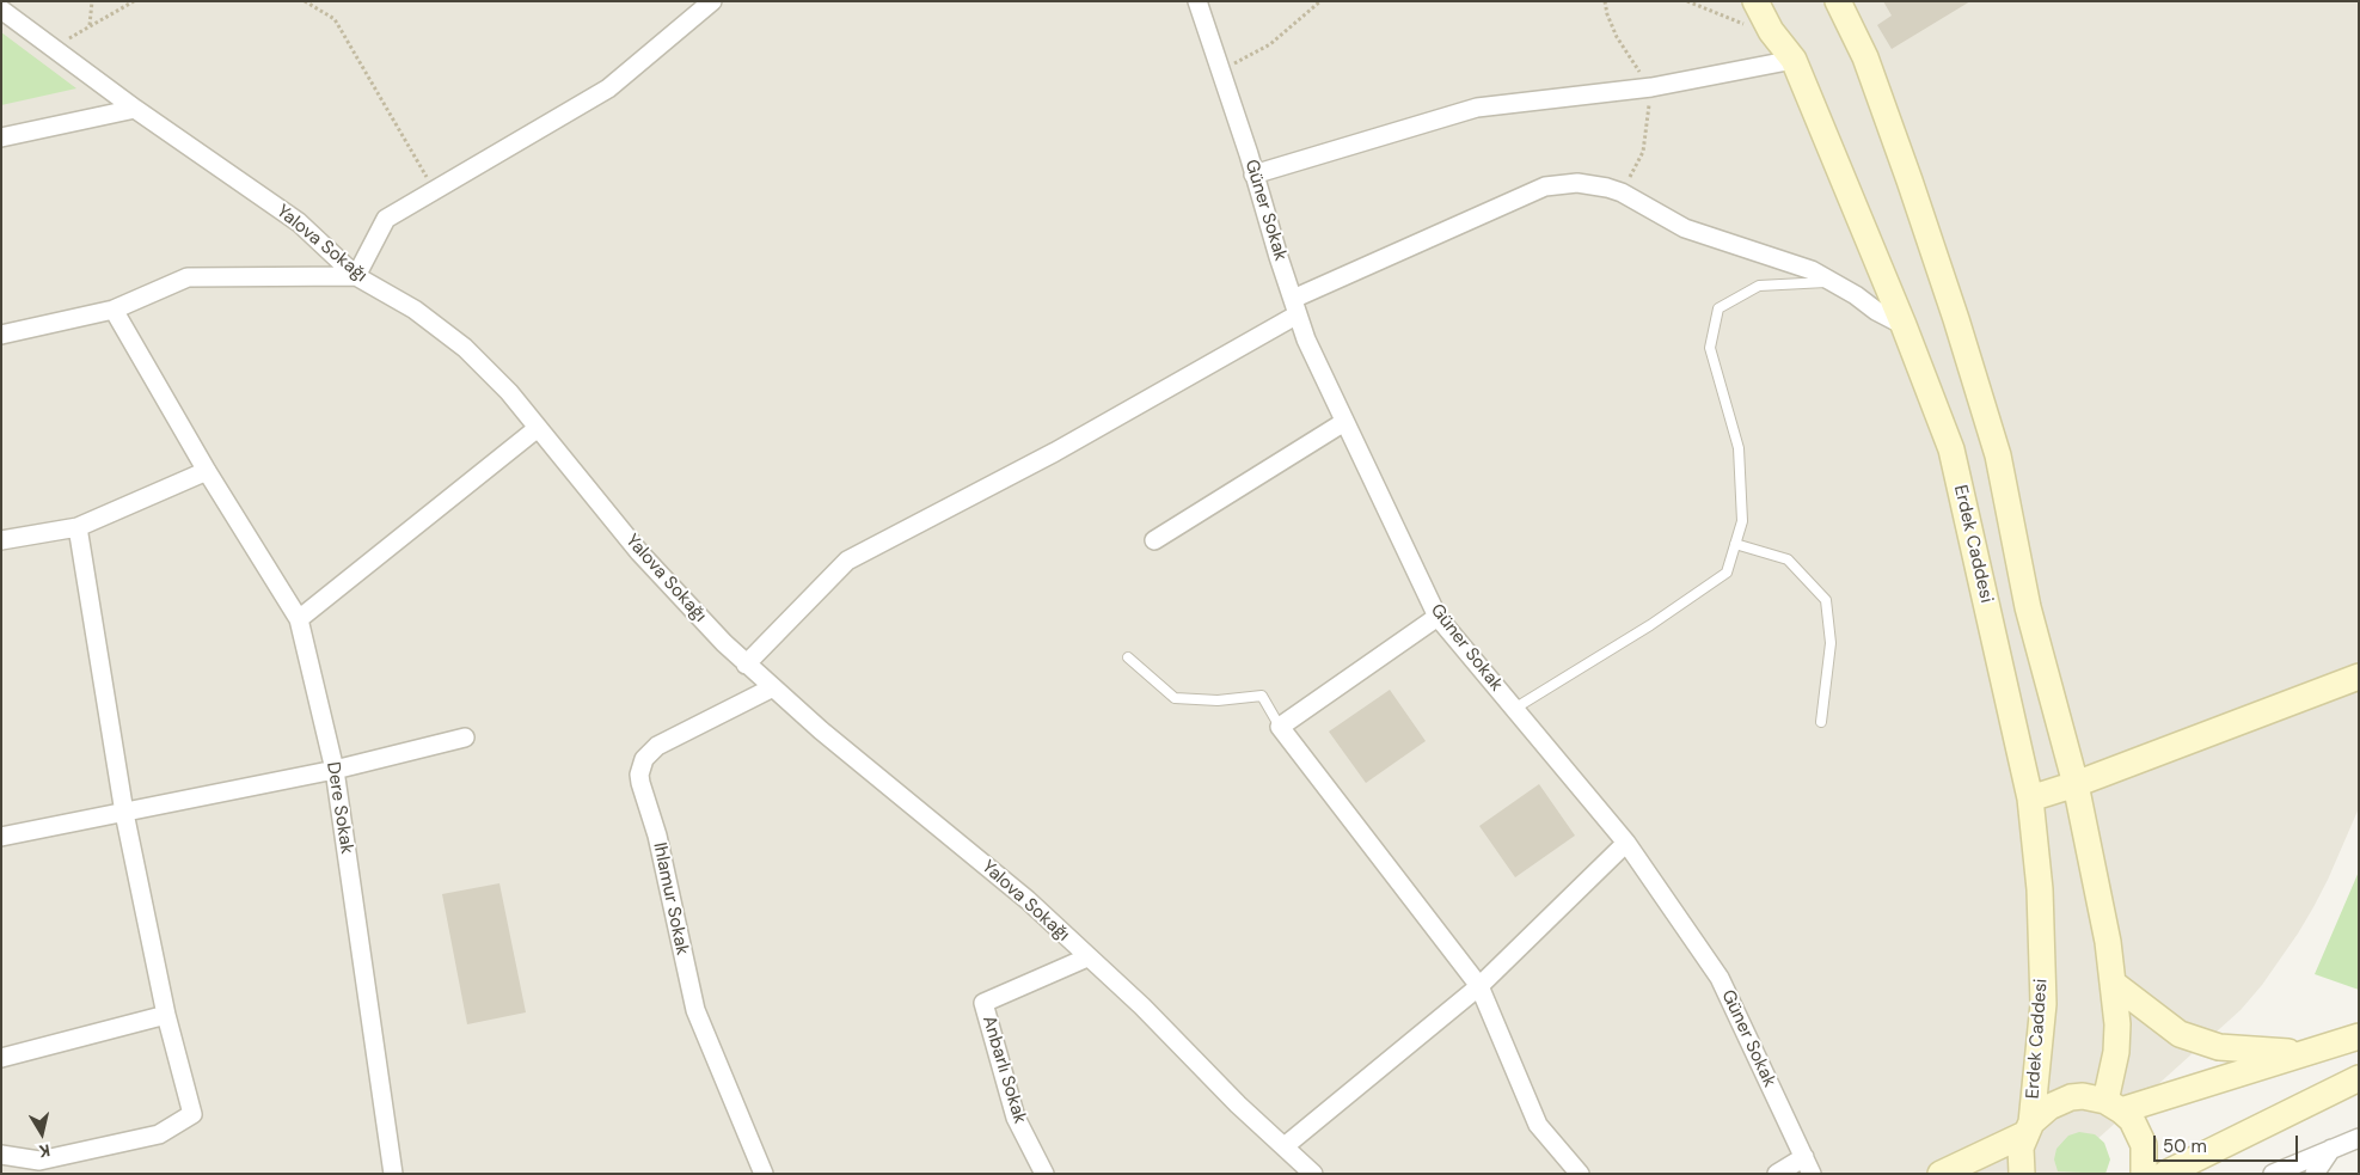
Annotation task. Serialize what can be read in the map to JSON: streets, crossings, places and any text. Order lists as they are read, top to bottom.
{
  "streets": {
    "street": [
      "Güner Sokak",
      "Yalova Sokağı",
      "Erdek Caddesi",
      "Dere Sokak",
      "Ihlamur Sokak",
      "Anbarlı Sokak"
    ]
  },
  "crossings": [
    ["Yalova Sokağı", "Ihlamur Sokak"],
    ["Yalova Sokağı", "Anbarlı Sokak"]
  ],
  "scale_bar": "50 m",
  "north": "bottom"
}
